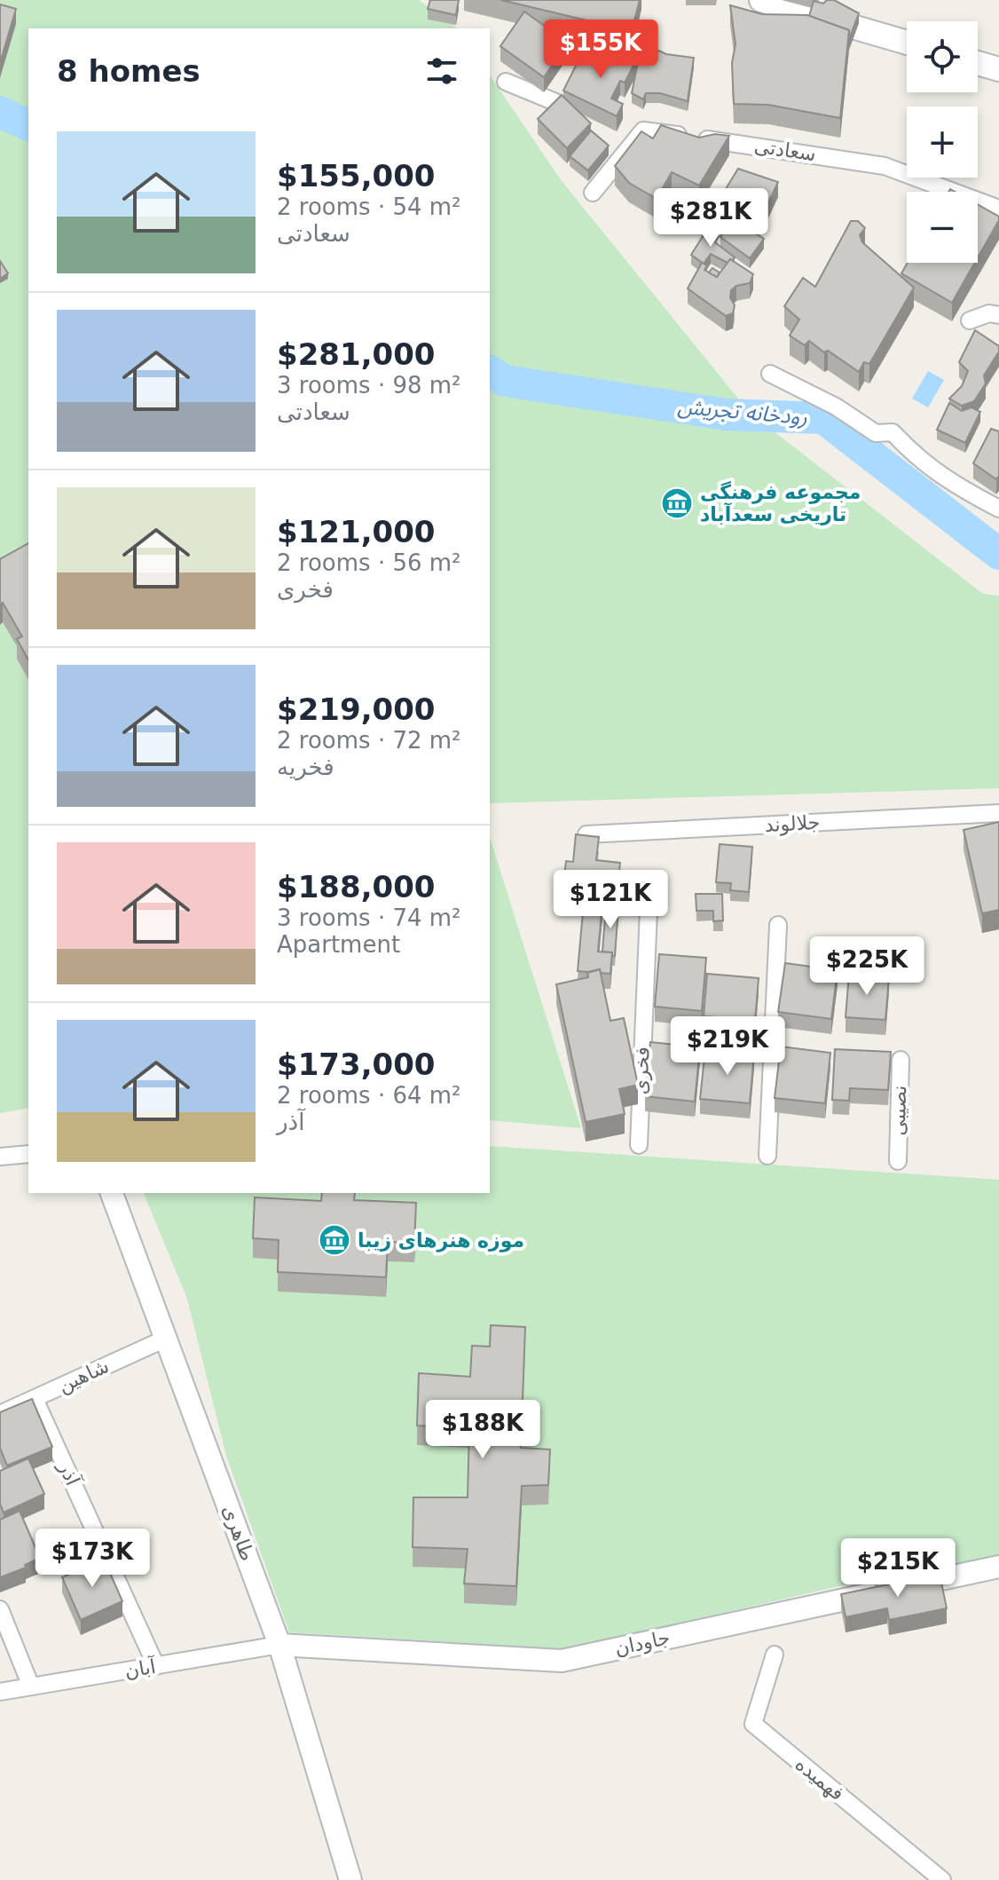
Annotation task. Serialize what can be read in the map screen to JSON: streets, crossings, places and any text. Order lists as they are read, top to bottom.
{
  "streets": {
    "street": [
      "سعادتی",
      "جلالوند",
      "فخری",
      "نصیبی",
      "شاهین",
      "آذر",
      "طاهری",
      "جاودان",
      "آبان",
      "فهمیده"
    ]
  },
  "crossings": [
    ["شاهین", "آذر"],
    ["شاهین", "طاهری"],
    ["آذر", "آبان"],
    ["طاهری", "جاودان"],
    ["طاهری", "آبان"],
    ["جاودان", "آبان"]
  ],
  "water": ["رودخانه تجریش"],
  "places": {
    "museum": ["مجموعه فرهنگی تاریخی سعدآباد", "موزه هنرهای زیبا"]
  },
  "page": {
    "price": [
      "$155K",
      "$281K",
      "$121K",
      "$225K",
      "$219K",
      "$188K",
      "$173K",
      "$215K"
    ],
    "map_buttons": ["+", "−"],
    "heading": "8 homes",
    "list": [
      {
        "name": "$155,000",
        "note": "2 rooms · 54 m² · سعادتی"
      },
      {
        "name": "$281,000",
        "note": "3 rooms · 98 m² · سعادتی"
      },
      {
        "name": "$121,000",
        "note": "2 rooms · 56 m² · فخری"
      },
      {
        "name": "$219,000",
        "note": "2 rooms · 72 m² · فخریه"
      },
      {
        "name": "$188,000",
        "note": "3 rooms · 74 m² · Apartment"
      },
      {
        "name": "$173,000",
        "note": "2 rooms · 64 m² · آذر"
      }
    ]
  }
}
